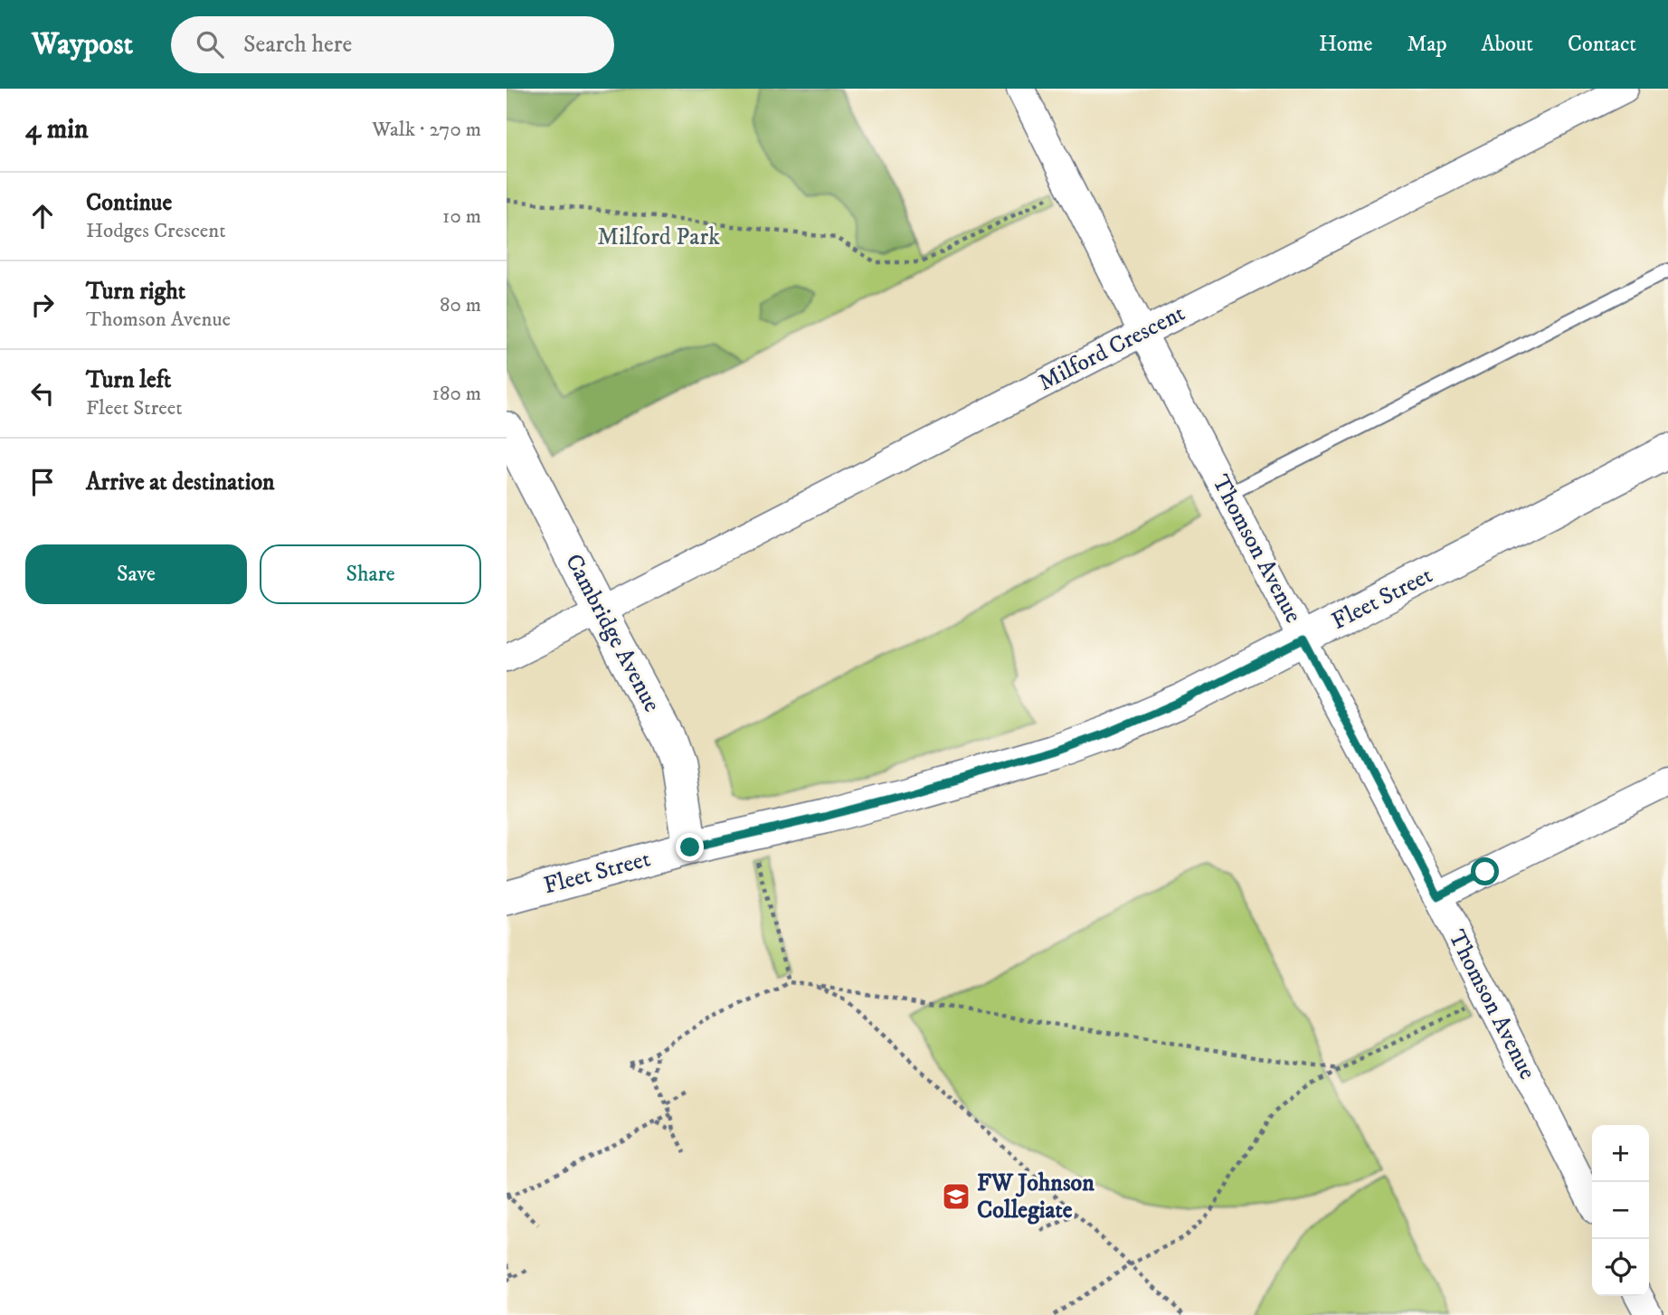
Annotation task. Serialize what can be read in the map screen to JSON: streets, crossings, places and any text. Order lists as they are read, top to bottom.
{
  "streets": {
    "street": [
      "Milford Crescent",
      "Thomson Avenue",
      "Fleet Street",
      "Cambridge Avenue"
    ]
  },
  "crossings": [
    ["Milford Crescent", "Thomson Avenue"],
    ["Milford Crescent", "Cambridge Avenue"],
    ["Thomson Avenue", "Fleet Street"],
    ["Fleet Street", "Cambridge Avenue"]
  ],
  "parks": ["Milford Park"],
  "places": {
    "school or university": ["FW Johnson Collegiate"]
  },
  "page": {
    "header": "Waypost",
    "search": "Search here",
    "nav": [
      "Home",
      "Map",
      "About",
      "Contact"
    ],
    "heading": ["4 min", "Walk · 270 m"],
    "list": [
      ["Continue", "Hodges Crescent", "10 m"],
      ["Turn right", "Thomson Avenue", "80 m"],
      ["Turn left", "Fleet Street", "180 m"],
      "Arrive at destination"
    ],
    "buttons": ["Save", "Share"],
    "map_buttons": ["+", "−"]
  }
}
